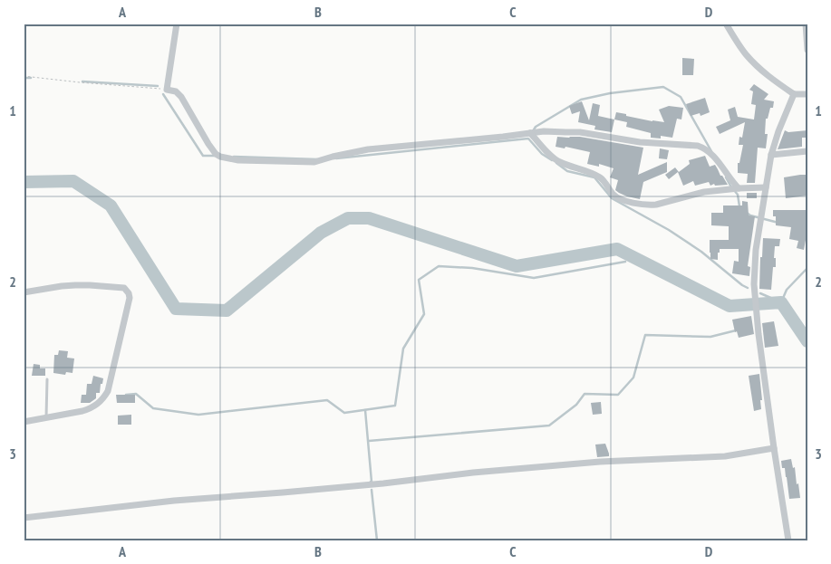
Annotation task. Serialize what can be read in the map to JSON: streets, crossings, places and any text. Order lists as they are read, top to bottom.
{
  "grid": {
    "columns": [
      "A",
      "B",
      "C",
      "D"
    ],
    "rows": ["1", "2", "3"]
  }
}
